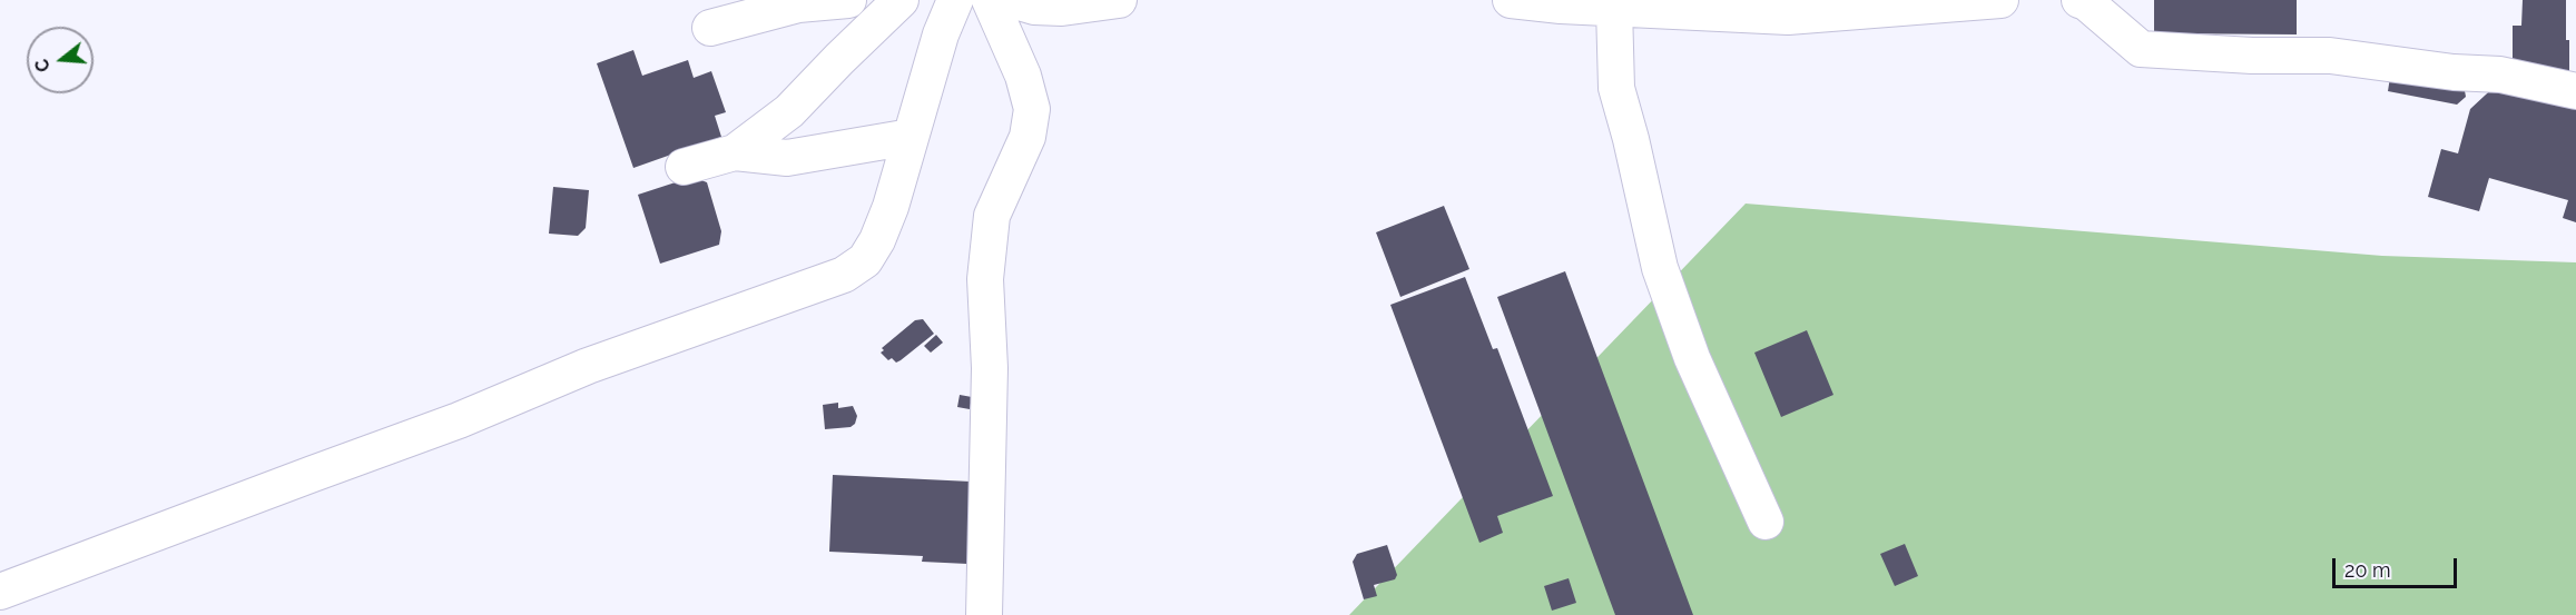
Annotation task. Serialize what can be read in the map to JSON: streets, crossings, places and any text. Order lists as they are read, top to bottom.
{
  "scale_bar": "20 m",
  "north": "left"
}
